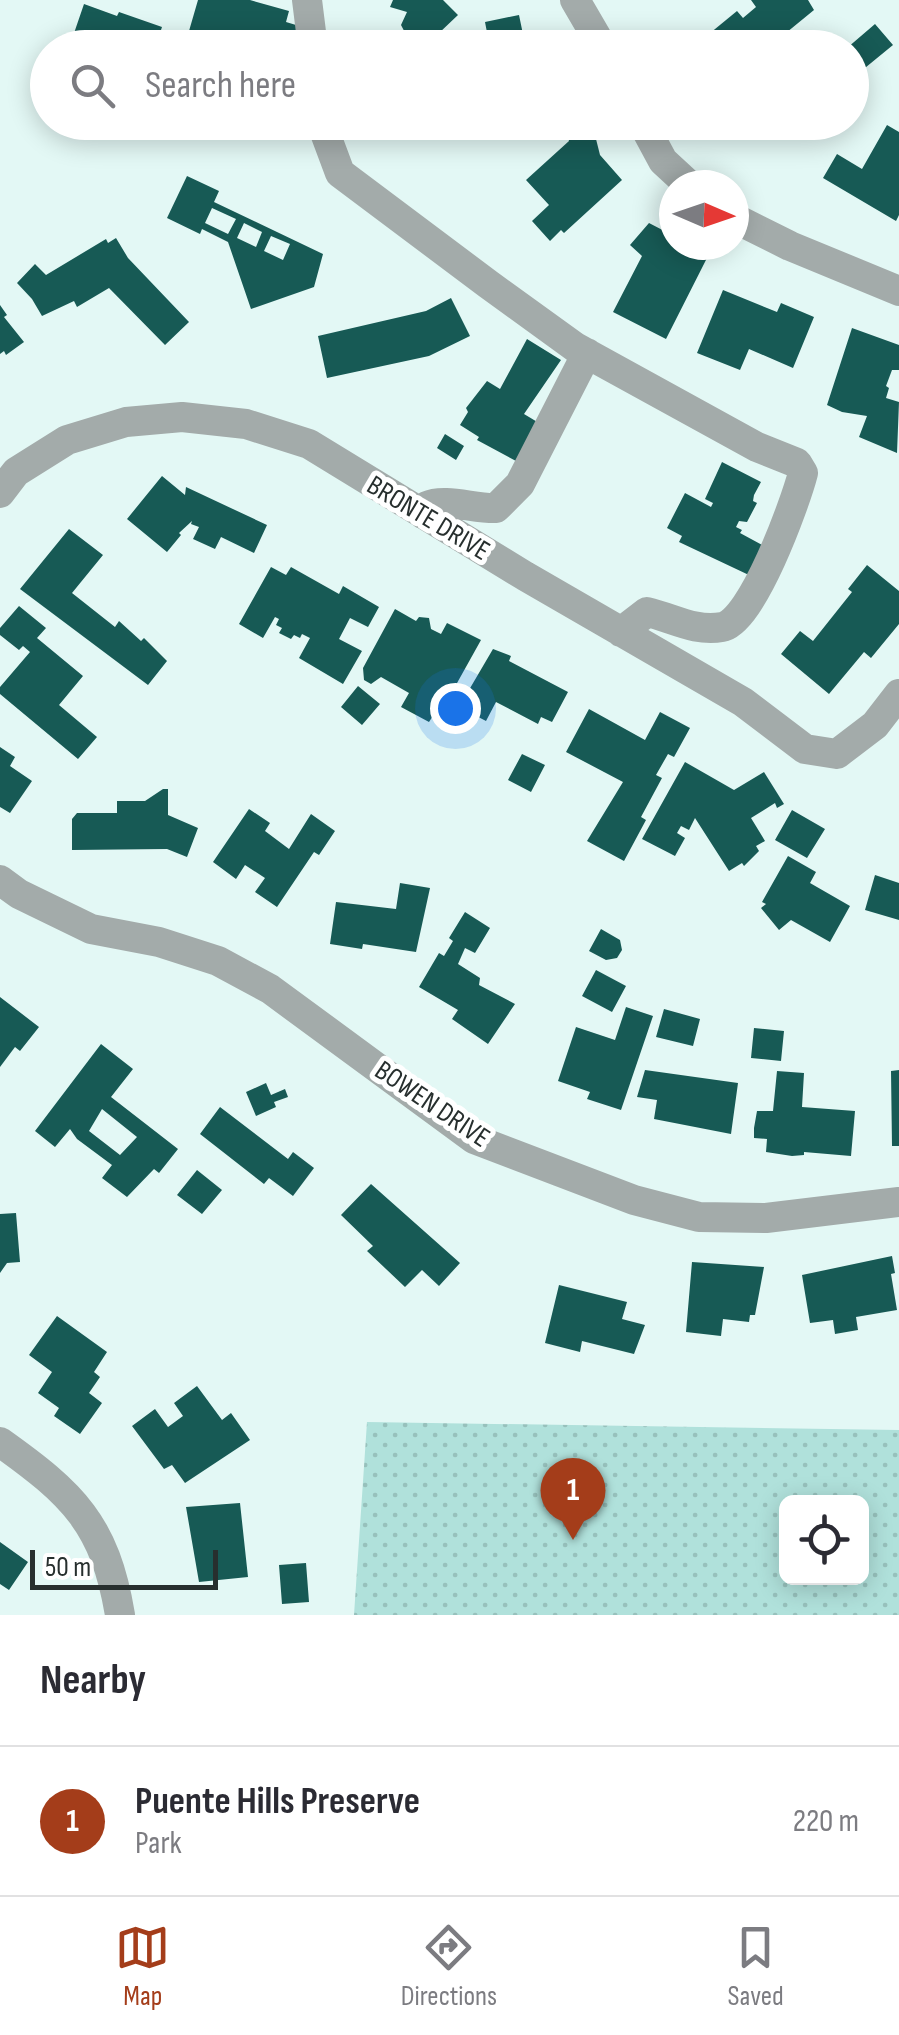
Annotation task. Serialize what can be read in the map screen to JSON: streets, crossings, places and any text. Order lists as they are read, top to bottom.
{
  "streets": {
    "street": ["BRONTE DRIVE", "BOWEN DRIVE"]
  },
  "scale_bar": "50 m",
  "north": "right",
  "page": {
    "search": "Search here",
    "pins": "1",
    "scale": "50 m",
    "heading": "Nearby",
    "list": [
      {
        "mark": "1",
        "name": "Puente Hills Preserve",
        "note": "Park",
        "value": "220 m"
      }
    ],
    "nav": ["Map", "Directions", "Saved"]
  }
}
